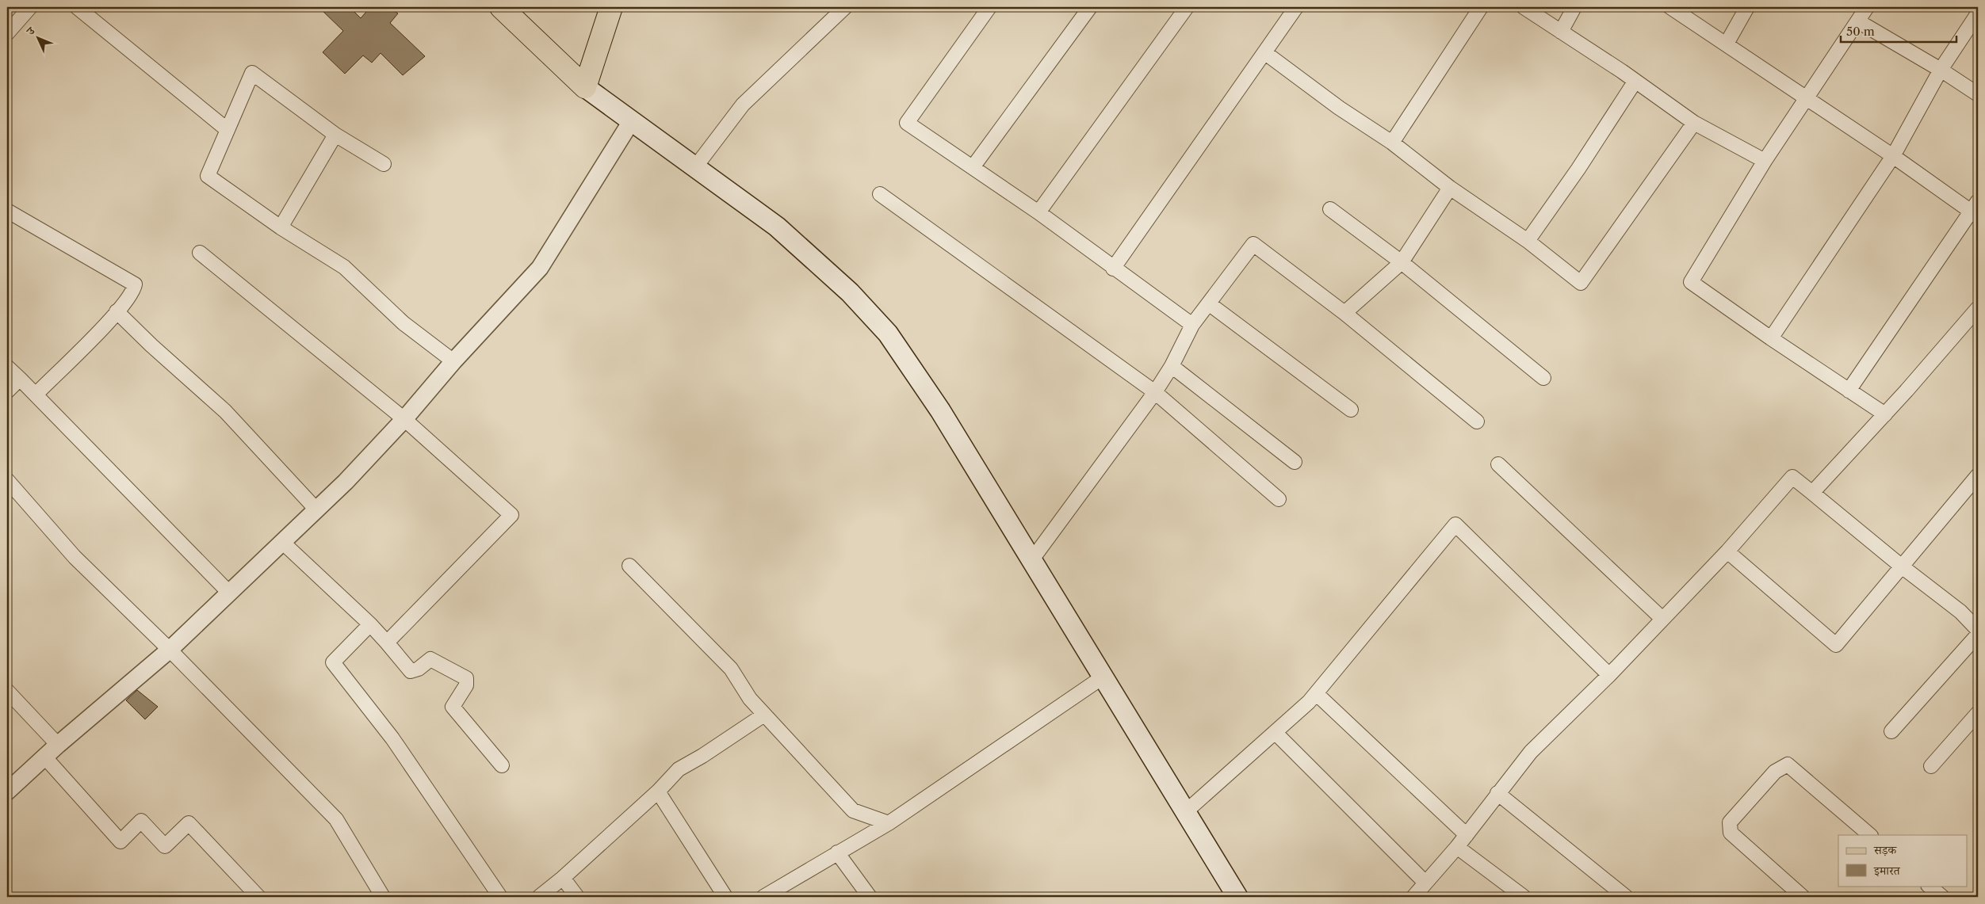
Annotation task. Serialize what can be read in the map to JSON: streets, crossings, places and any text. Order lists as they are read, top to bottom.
{
  "legend": ["सड़क", "इमारत"],
  "scale_bar": "50 m",
  "north": "top left"
}
